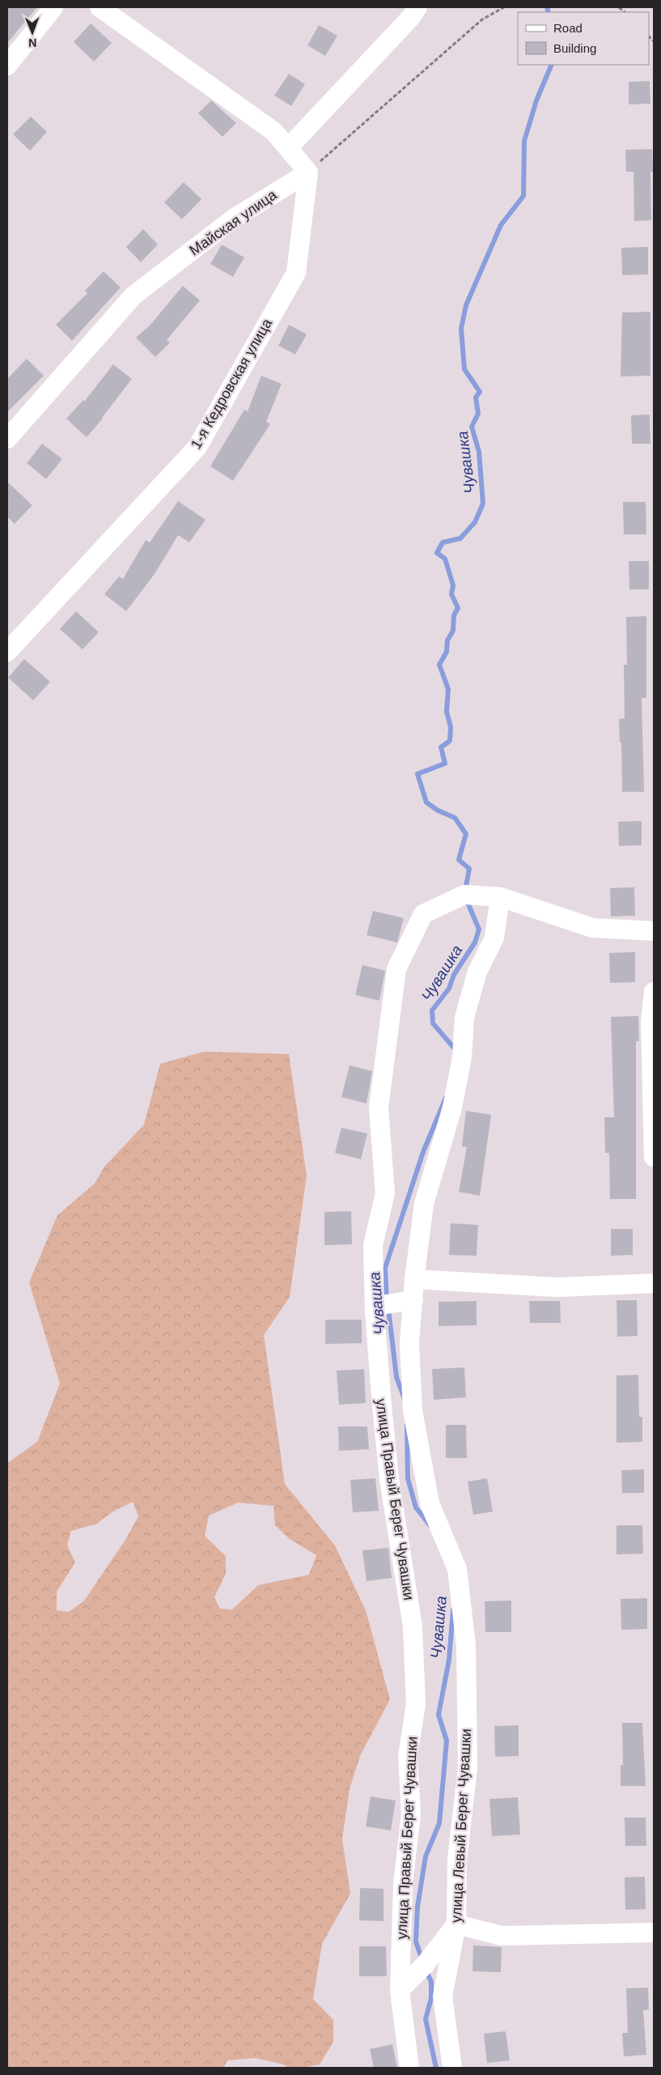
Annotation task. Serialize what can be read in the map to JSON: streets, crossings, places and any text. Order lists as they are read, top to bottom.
{
  "streets": {
    "street": [
      "Майская улица",
      "1-я Кедровская улица",
      "улица Правый Берег Чувашки",
      "улица Левый Берег Чувашки"
    ]
  },
  "crossings": [
    ["Майская улица", "1-я Кедровская улица"],
    ["улица Правый Берег Чувашки", "улица Левый Берег Чувашки"]
  ],
  "water": ["Чувашка"],
  "legend": ["Road", "Building"],
  "north": "bottom"
}
